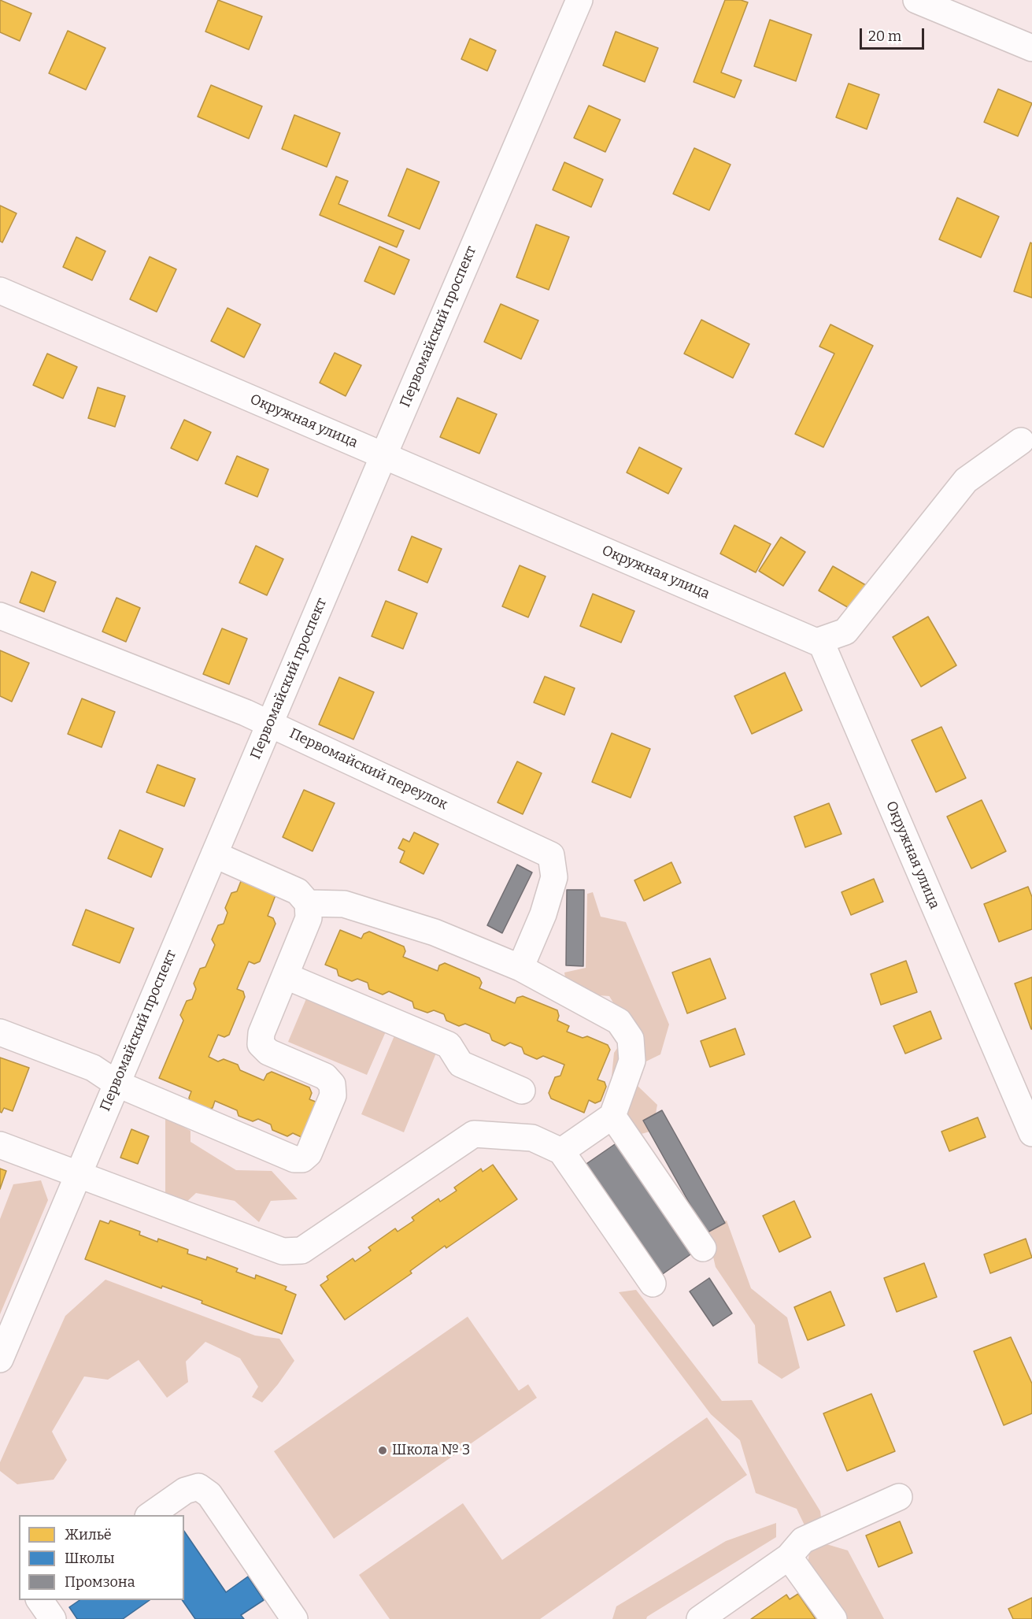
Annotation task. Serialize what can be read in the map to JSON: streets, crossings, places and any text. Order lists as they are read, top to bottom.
{
  "streets": {
    "street": ["Первомайский проспект", "Окружная улица", "Первомайский переулок"]
  },
  "crossings": [
    ["Первомайский проспект", "Окружная улица"],
    ["Первомайский проспект", "Первомайский переулок"]
  ],
  "places": ["Школа № 3"],
  "legend": ["Жильё", "Школы", "Промзона"],
  "scale_bar": "20 m"
}
